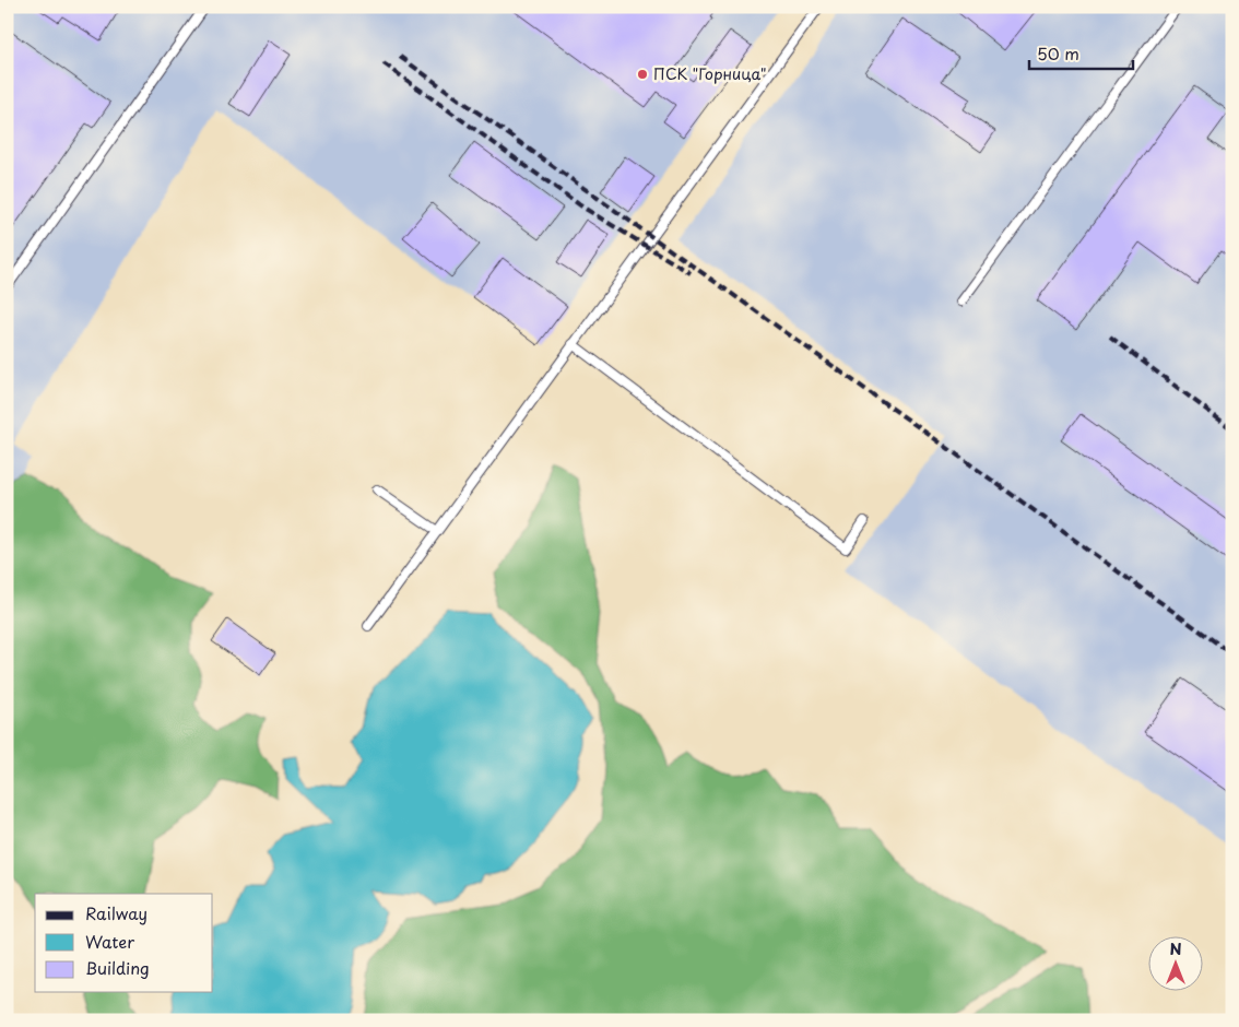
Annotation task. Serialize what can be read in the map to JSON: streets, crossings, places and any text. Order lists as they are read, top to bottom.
{
  "places": ["ПСК \"Горница\""],
  "legend": ["Railway", "Water", "Building"],
  "scale_bar": "50 m",
  "north": "top"
}
